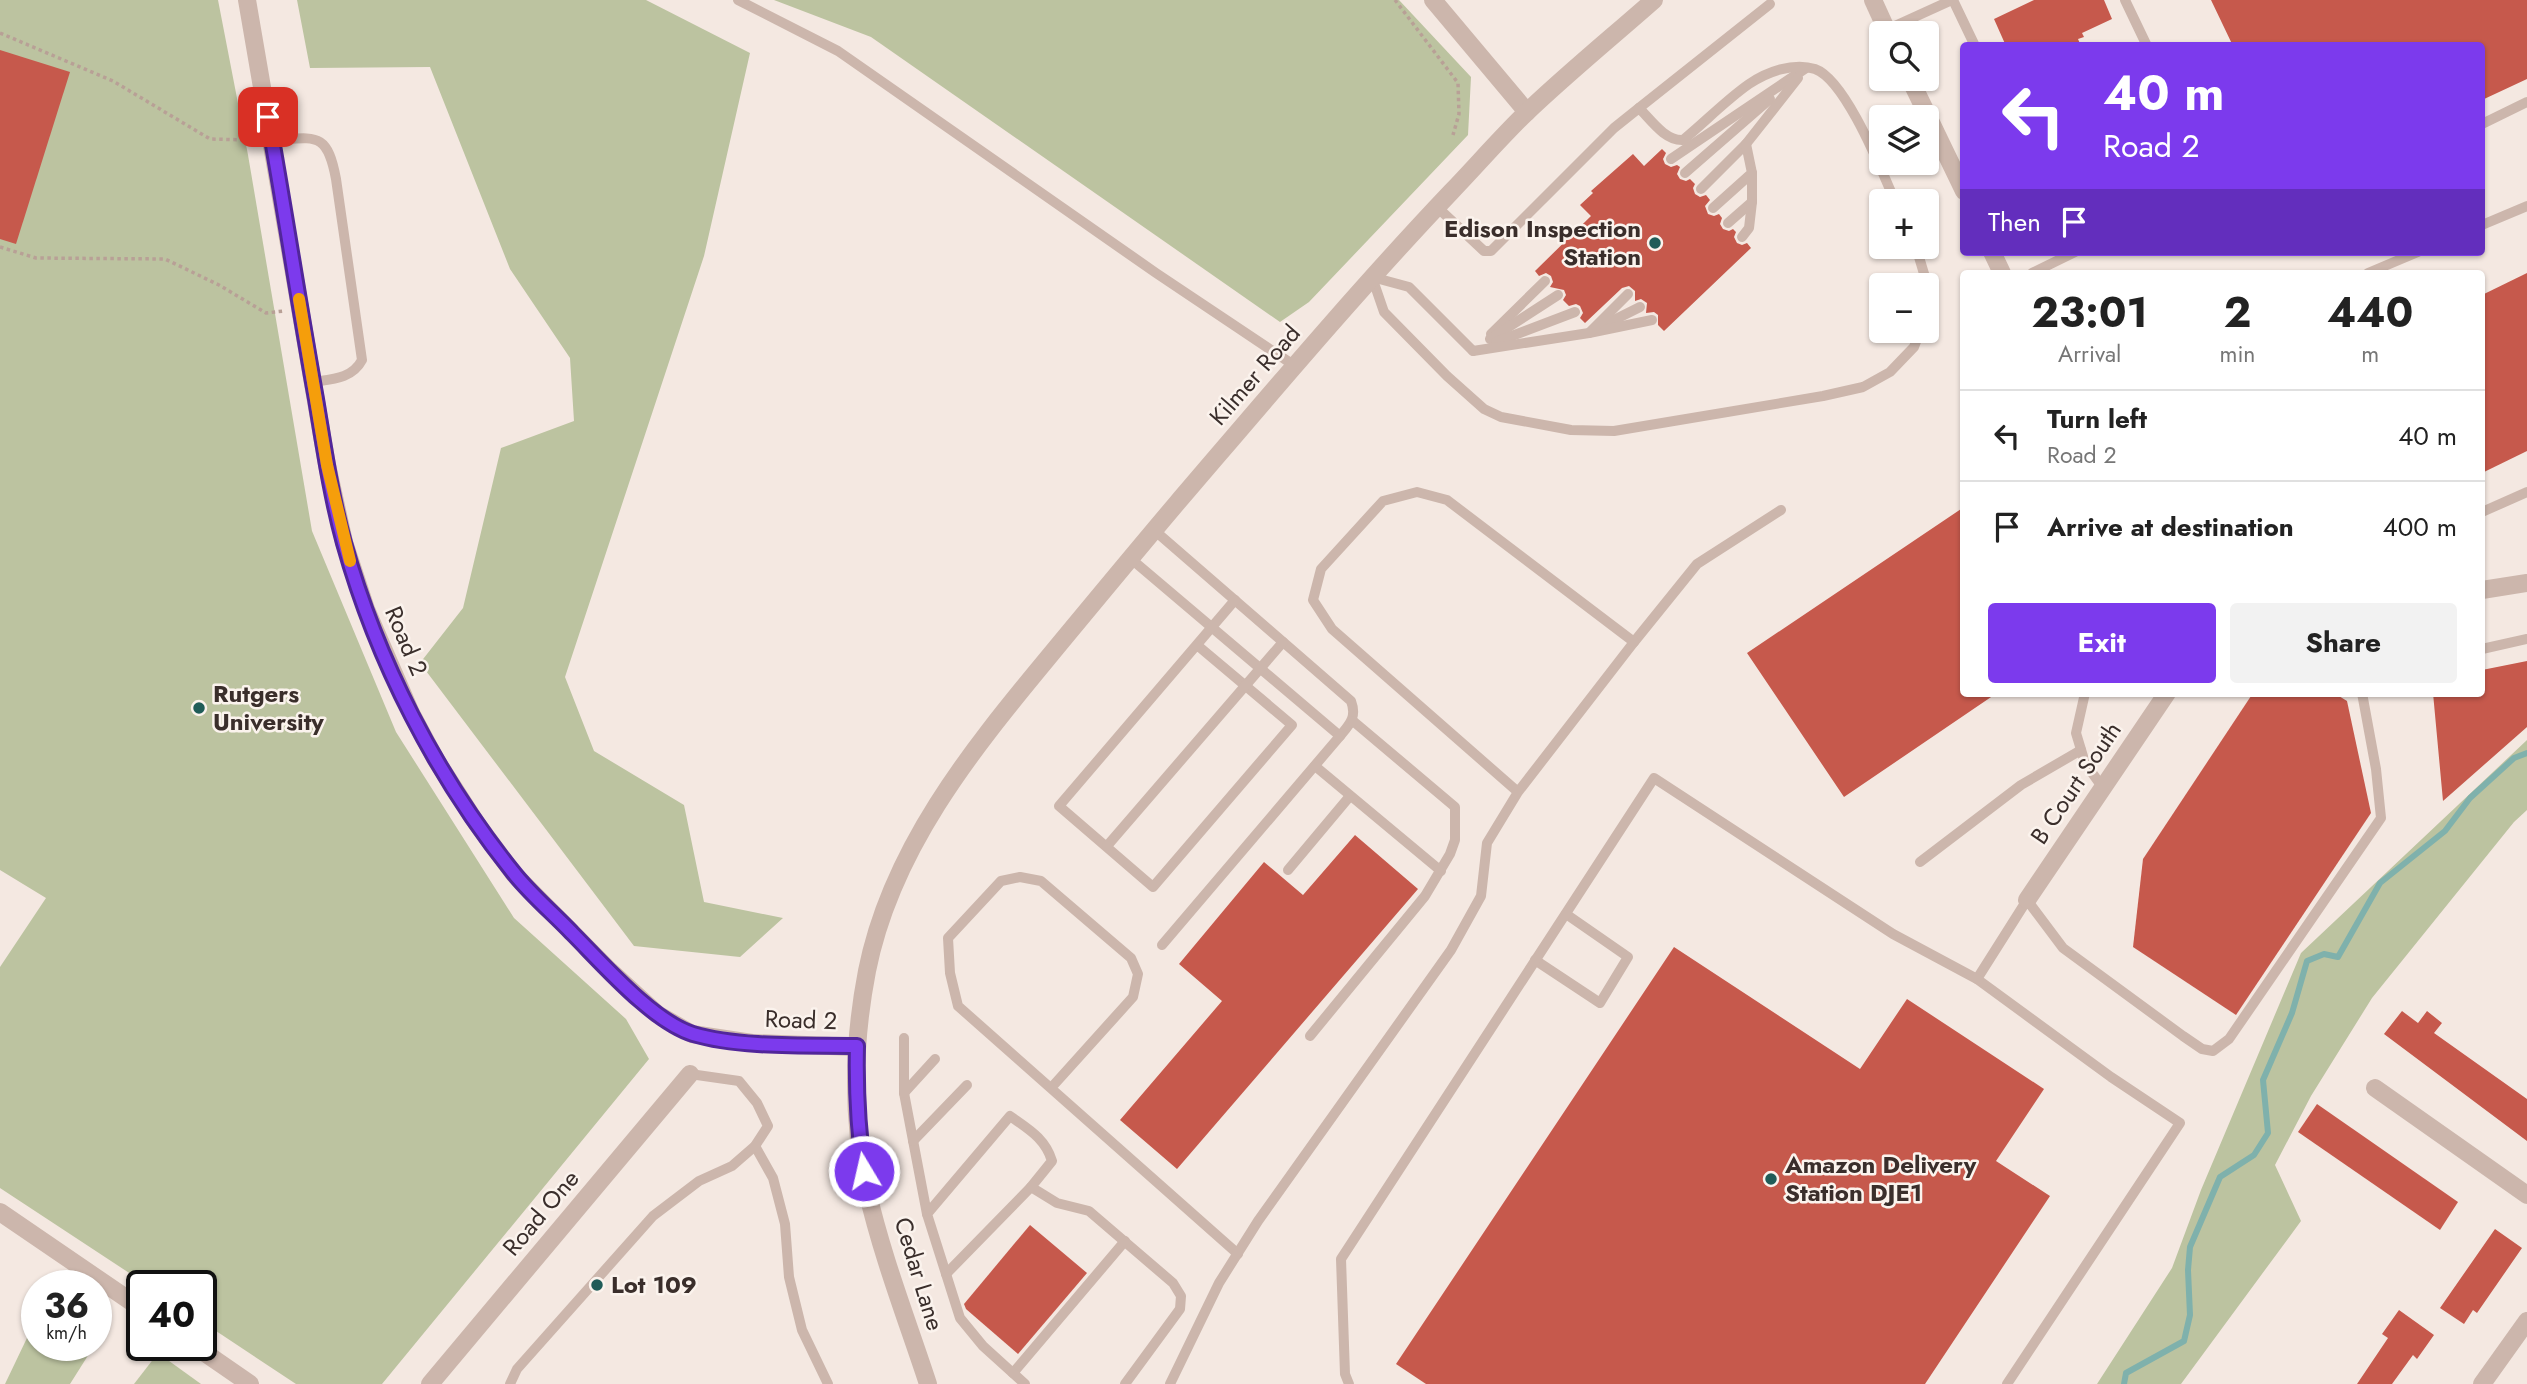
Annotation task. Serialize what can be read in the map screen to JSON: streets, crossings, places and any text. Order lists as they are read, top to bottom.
{
  "streets": {
    "street": [
      "Kilmer Road",
      "Road 2",
      "B Court South",
      "Road One",
      "Cedar Lane"
    ]
  },
  "crossings": [
    ["Kilmer Road", "Cedar Lane"],
    ["Road 2", "Cedar Lane"]
  ],
  "places": [
    "Edison Inspection Station",
    "Rutgers University",
    "Amazon Delivery Station DJE1",
    "Lot 109"
  ],
  "page": {
    "map_buttons": ["+", "−"],
    "turn": ["40 m", "Road 2"],
    "then": "Then",
    "eta": [
      "23:01",
      "Arrival",
      "2",
      "min",
      "440",
      "m"
    ],
    "list": [
      {
        "name": "Turn left",
        "note": "Road 2",
        "value": "40 m"
      },
      {
        "name": "Arrive at destination",
        "value": "400 m"
      }
    ],
    "buttons": ["Exit", "Share"],
    "speed": "36 km/h",
    "limit": "40"
  }
}
